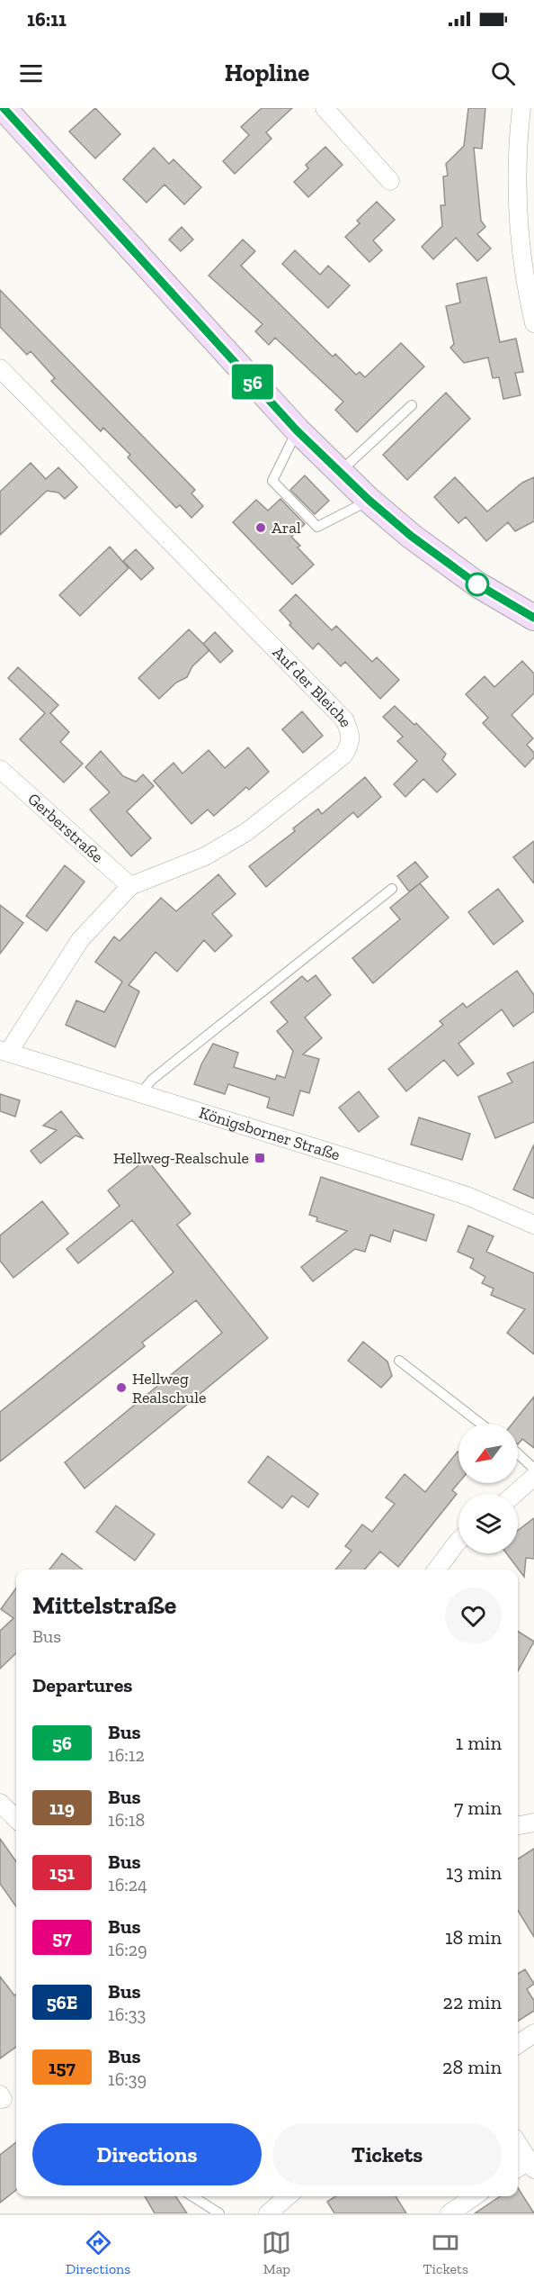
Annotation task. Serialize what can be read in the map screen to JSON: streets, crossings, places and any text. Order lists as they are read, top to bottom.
{
  "streets": {
    "street": ["Auf der Bleiche", "Gerberstraße", "Königsborner Straße"]
  },
  "crossings": [
    ["Auf der Bleiche", "Gerberstraße"],
    ["Auf der Bleiche", "Königsborner Straße"]
  ],
  "places": {
    "other": ["Aral", "Hellweg Realschule"],
    "transit": ["Hellweg-Realschule"]
  },
  "lines": ["bus line 56"],
  "north": "bottom left",
  "page": {
    "status": "16:11",
    "header": "Hopline",
    "on_map": "56",
    "heading": [
      ["Mittelstraße", "Bus"],
      "Departures"
    ],
    "list": [
      {
        "mark": "56",
        "name": "Bus",
        "note": "16:12",
        "value": "1 min"
      },
      {
        "mark": "119",
        "name": "Bus",
        "note": "16:18",
        "value": "7 min"
      },
      {
        "mark": "151",
        "name": "Bus",
        "note": "16:24",
        "value": "13 min"
      },
      {
        "mark": "57",
        "name": "Bus",
        "note": "16:29",
        "value": "18 min"
      },
      {
        "mark": "56E",
        "name": "Bus",
        "note": "16:33",
        "value": "22 min"
      },
      {
        "mark": "157",
        "name": "Bus",
        "note": "16:39",
        "value": "28 min"
      }
    ],
    "buttons": ["Directions", "Tickets"],
    "tabs": ["Directions", "Map", "Tickets"]
  }
}
